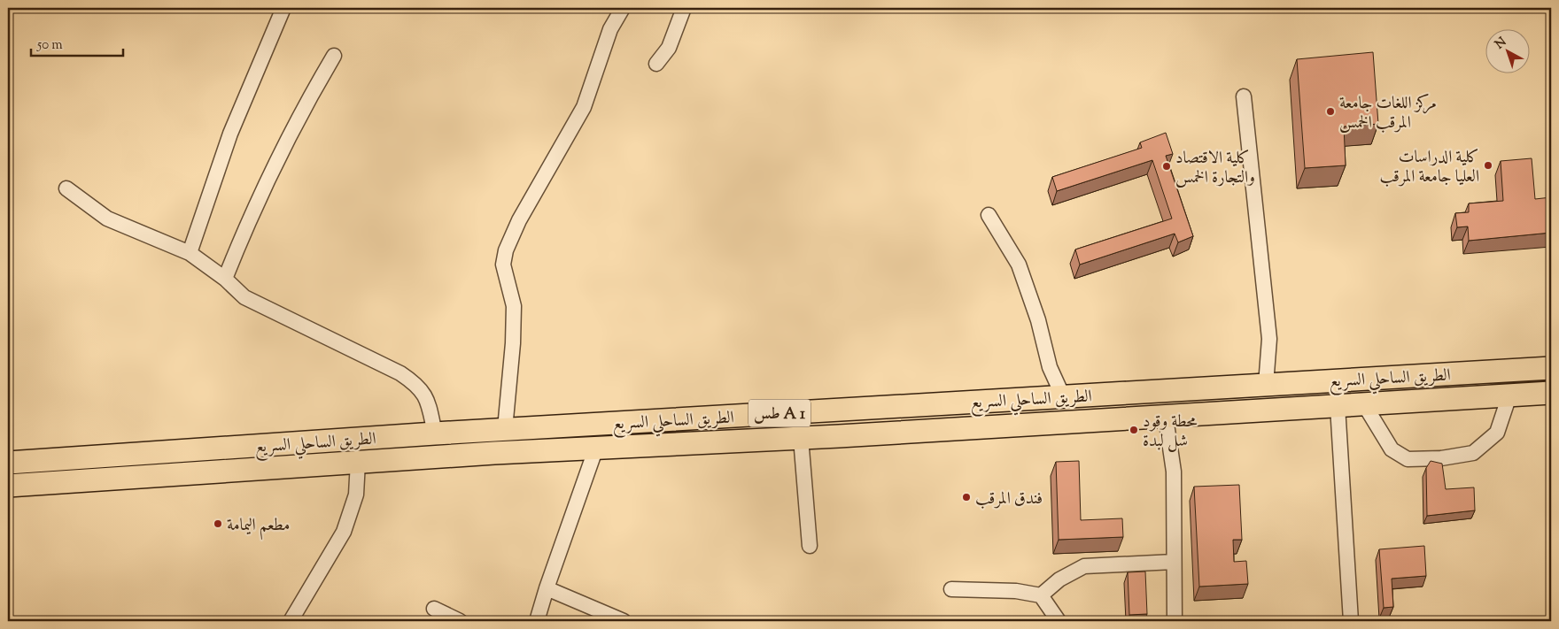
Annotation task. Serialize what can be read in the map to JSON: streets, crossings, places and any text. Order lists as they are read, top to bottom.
{
  "streets": {
    "highway": ["الطريق الساحلي السريع", "طس A 1"]
  },
  "places": [
    "مركز اللغات جامعة المرقب الخمس",
    "كلية الدراسات العليا جامعة المرقب",
    "كلية الاقتصاد والتجارة الخمس",
    "محطة وقود شل لبدة",
    "فندق المرقب",
    "مطعم اليمامة"
  ],
  "scale_bar": "50 m",
  "north": "top left"
}
